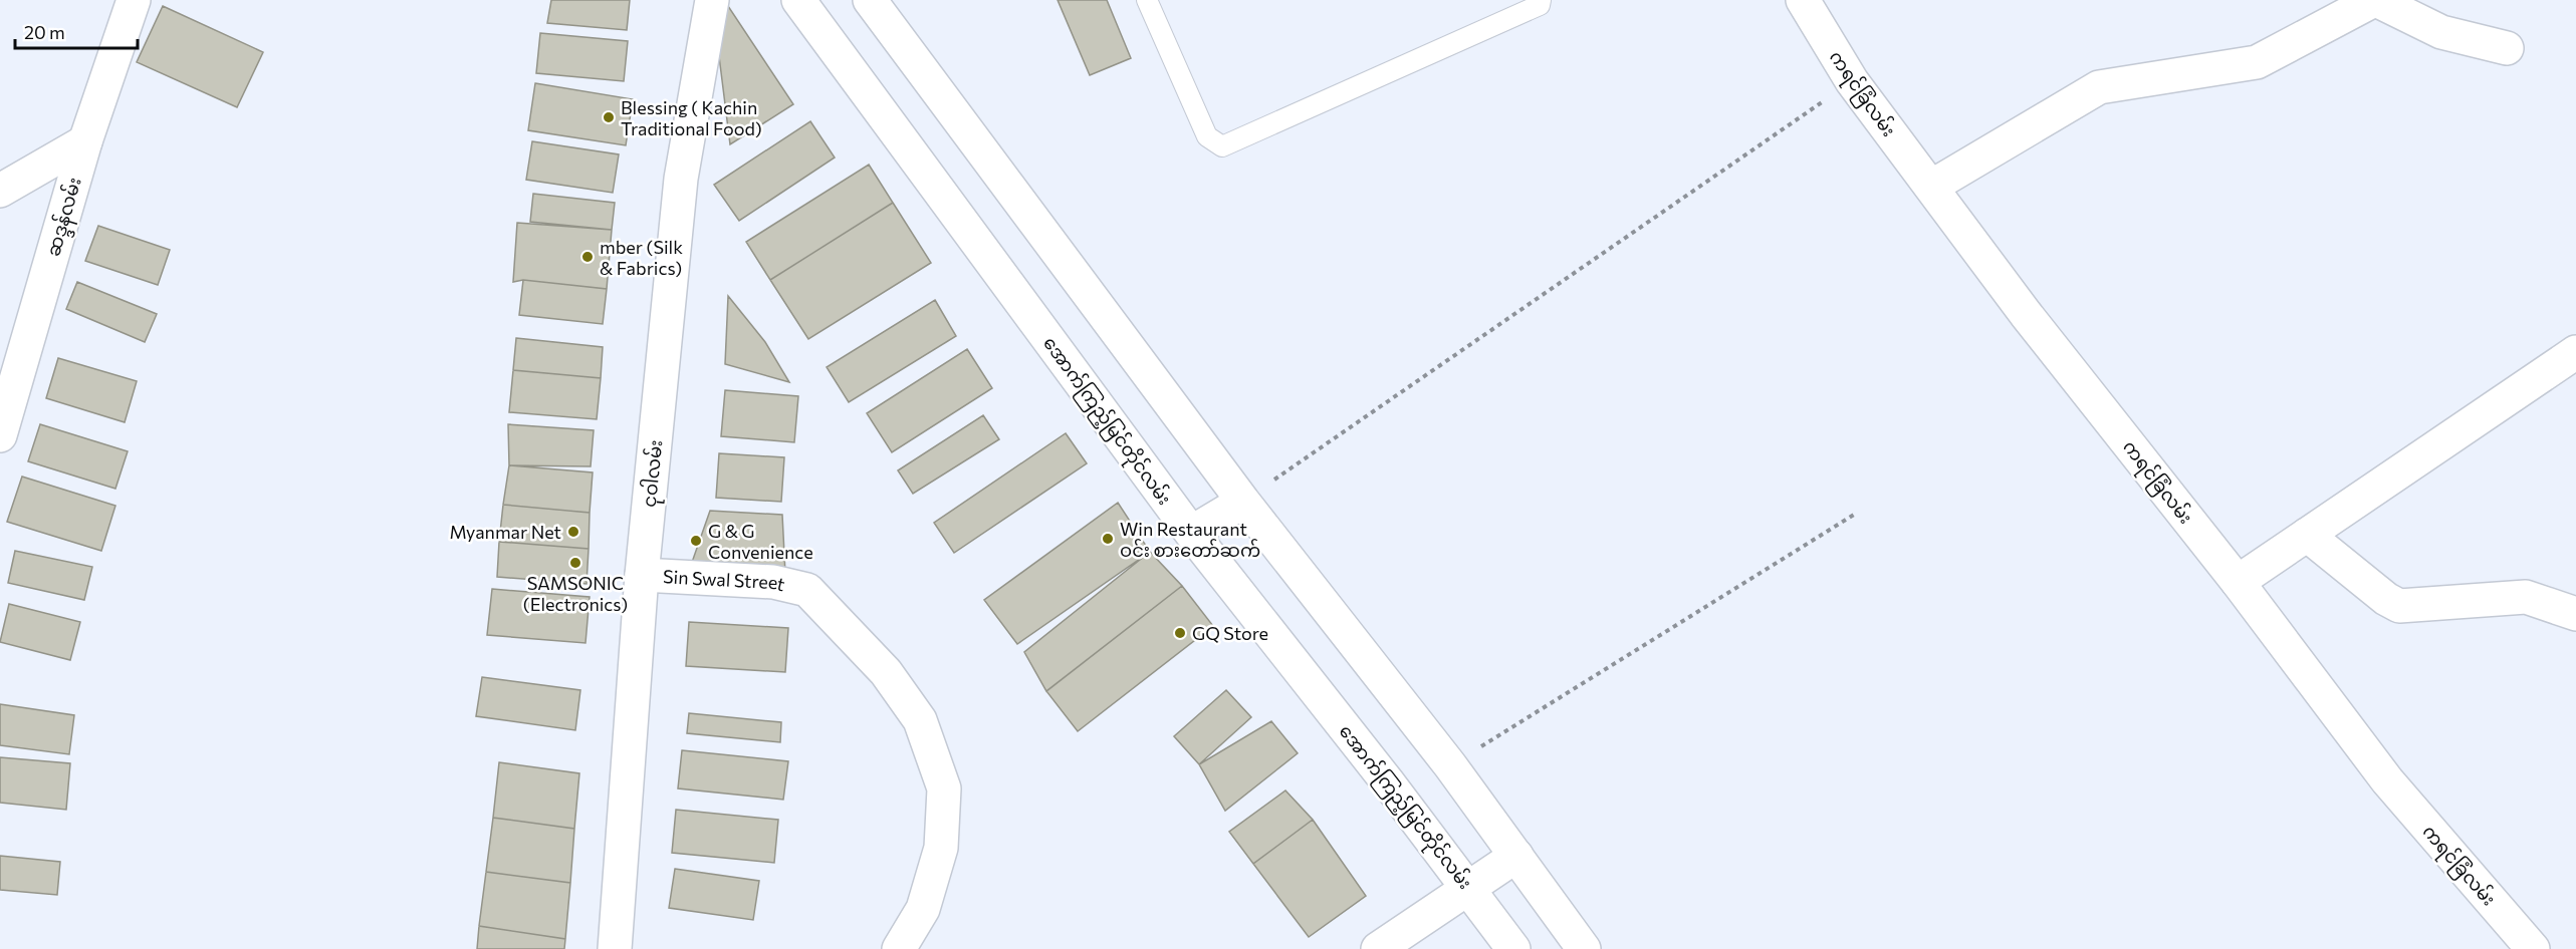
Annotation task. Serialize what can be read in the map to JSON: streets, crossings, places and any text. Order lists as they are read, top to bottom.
{
  "streets": {
    "street": [
      "ကရင်ခြံလမ်း",
      "ဆဒ္ဒန်လမ်း",
      "အောက်ကြည့်မြင်တိုင်လမ်း",
      "ငုဝါလမ်း",
      "Sin Swal Street"
    ]
  },
  "crossings": [
    ["ငုဝါလမ်း", "Sin Swal Street"]
  ],
  "places": [
    "Blessing ( Kachin Traditional Food)",
    "mber (Silk & Fabrics)",
    "Myanmar Net",
    "Win Restaurant ဝင်း စားတော်ဆက်",
    "G & G Convenience",
    "SAMSONIC (Electronics)",
    "GQ Store"
  ],
  "scale_bar": "20 m"
}
